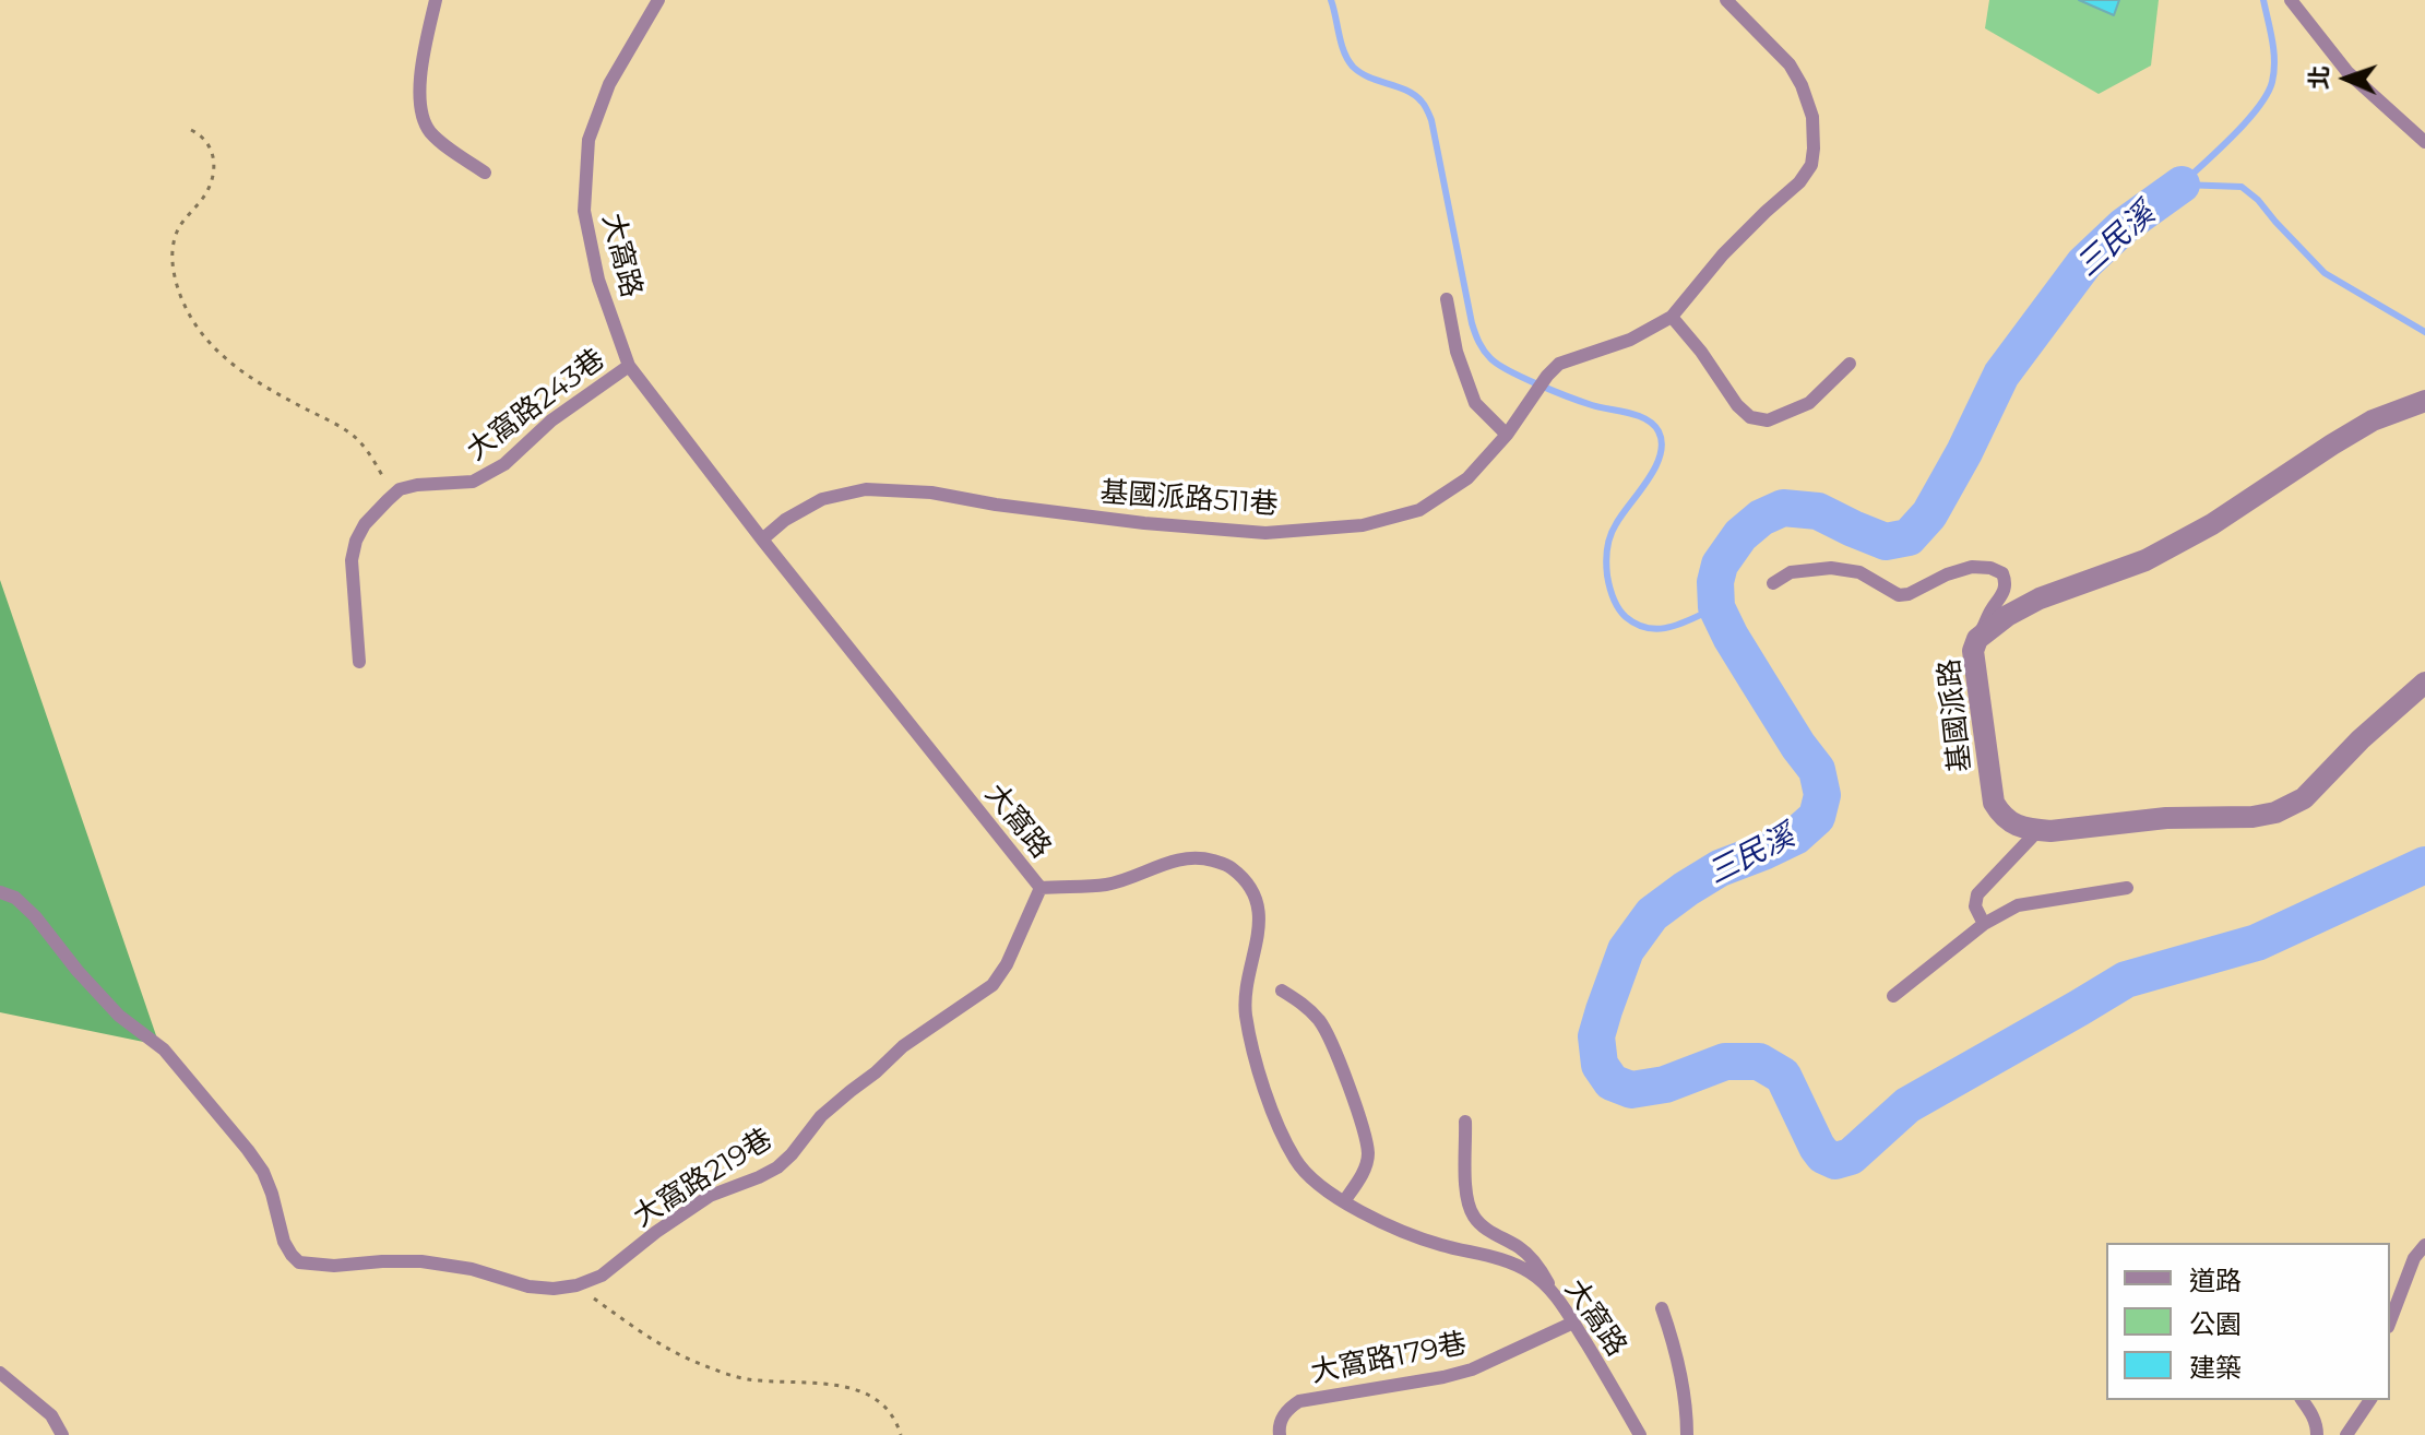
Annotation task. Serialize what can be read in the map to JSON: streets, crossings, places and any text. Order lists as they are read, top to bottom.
{
  "streets": {
    "street": ["基國派路"],
    "lane": [
      "大窩路",
      "大窩路243巷",
      "基國派路511巷",
      "大窩路219巷",
      "大窩路179巷"
    ]
  },
  "crossings": [
    ["大窩路", "大窩路243巷"],
    ["大窩路", "基國派路511巷"],
    ["大窩路", "大窩路219巷"],
    ["大窩路", "大窩路179巷"]
  ],
  "water": ["三民溪"],
  "legend": ["道路", "公園", "建築"],
  "north": "left"
}
